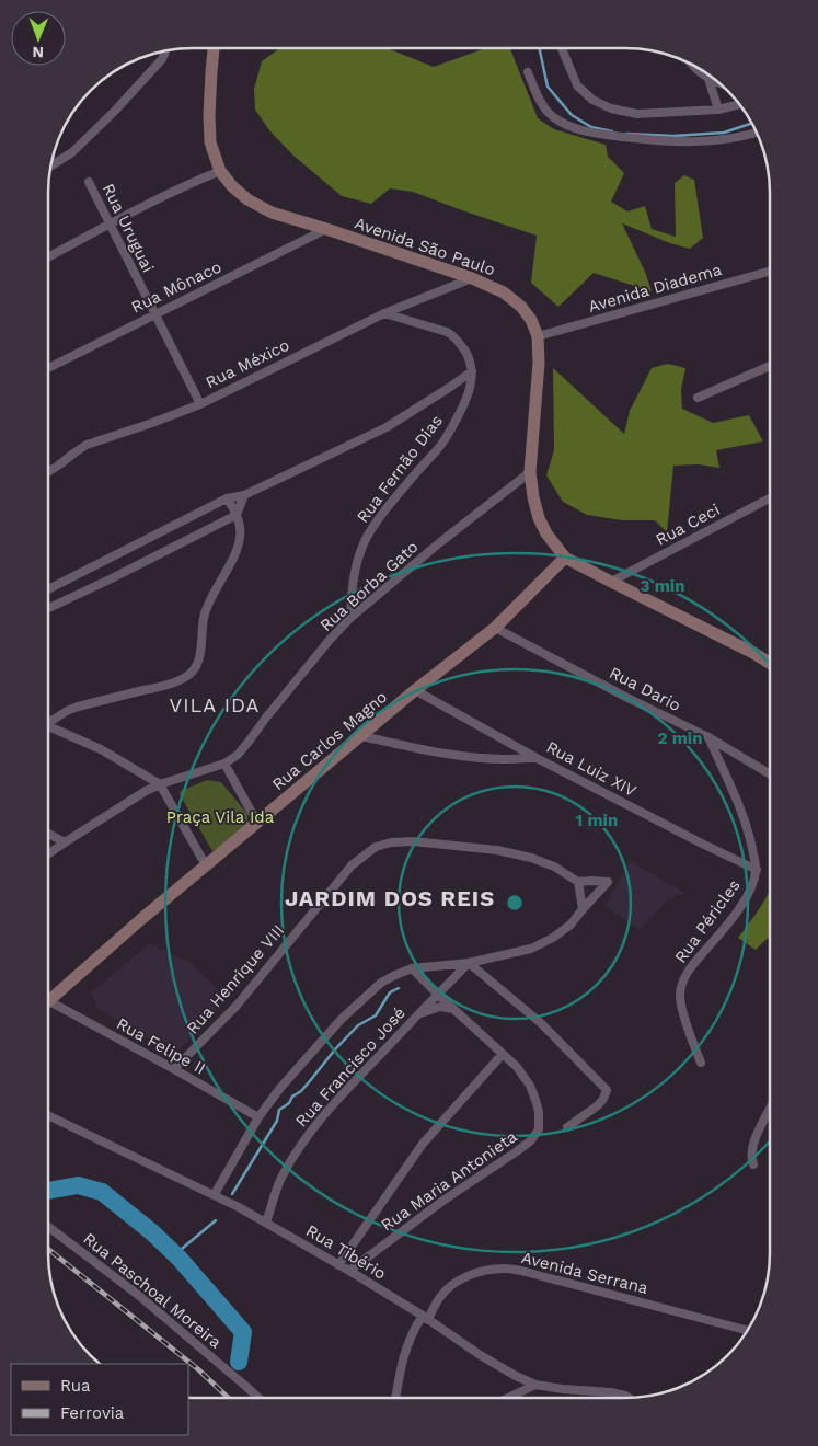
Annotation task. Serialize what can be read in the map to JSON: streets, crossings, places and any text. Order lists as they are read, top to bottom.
{
  "streets": {
    "main road": ["Avenida São Paulo", "Rua Carlos Magno"],
    "street": [
      "Rua Uruguai",
      "Rua Mônaco",
      "Avenida Diadema",
      "Rua México",
      "Rua Fernão Dias",
      "Rua Ceci",
      "Rua Borba Gato",
      "Rua Dario",
      "Rua Luiz XIV",
      "Rua Péricles",
      "Rua Henrique VIII",
      "Rua Felipe II",
      "Rua Francisco José",
      "Rua Maria Antonieta",
      "Rua Tibério",
      "Avenida Serrana",
      "Rua Paschoal Moreira"
    ]
  },
  "crossings": [
    ["Rua Uruguai", "Rua Mônaco"],
    ["Rua Uruguai", "Rua México"],
    ["Avenida São Paulo", "Rua Mônaco"],
    ["Avenida São Paulo", "Avenida Diadema"],
    ["Avenida São Paulo", "Rua México"],
    ["Avenida São Paulo", "Rua Ceci"],
    ["Avenida São Paulo", "Rua Borba Gato"],
    ["Avenida São Paulo", "Rua Carlos Magno"],
    ["Rua Fernão Dias", "Rua Borba Gato"],
    ["Rua Dario", "Rua Carlos Magno"],
    ["Rua Dario", "Rua Péricles"],
    ["Rua Carlos Magno", "Rua Luiz XIV"],
    ["Rua Carlos Magno", "Rua Felipe II"],
    ["Rua Luiz XIV", "Rua Péricles"],
    ["Rua Henrique VIII", "Rua Felipe II"],
    ["Rua Francisco José", "Rua Tibério"],
    ["Rua Maria Antonieta", "Rua Tibério"],
    ["Rua Tibério", "Avenida Serrana"]
  ],
  "districts": ["VILA IDA", "JARDIM DOS REIS"],
  "parks": ["Praça Vila Ida"],
  "legend": ["Rua", "Ferrovia"],
  "north": "bottom",
  "rings": ["3 min", "2 min", "1 min"]
}
